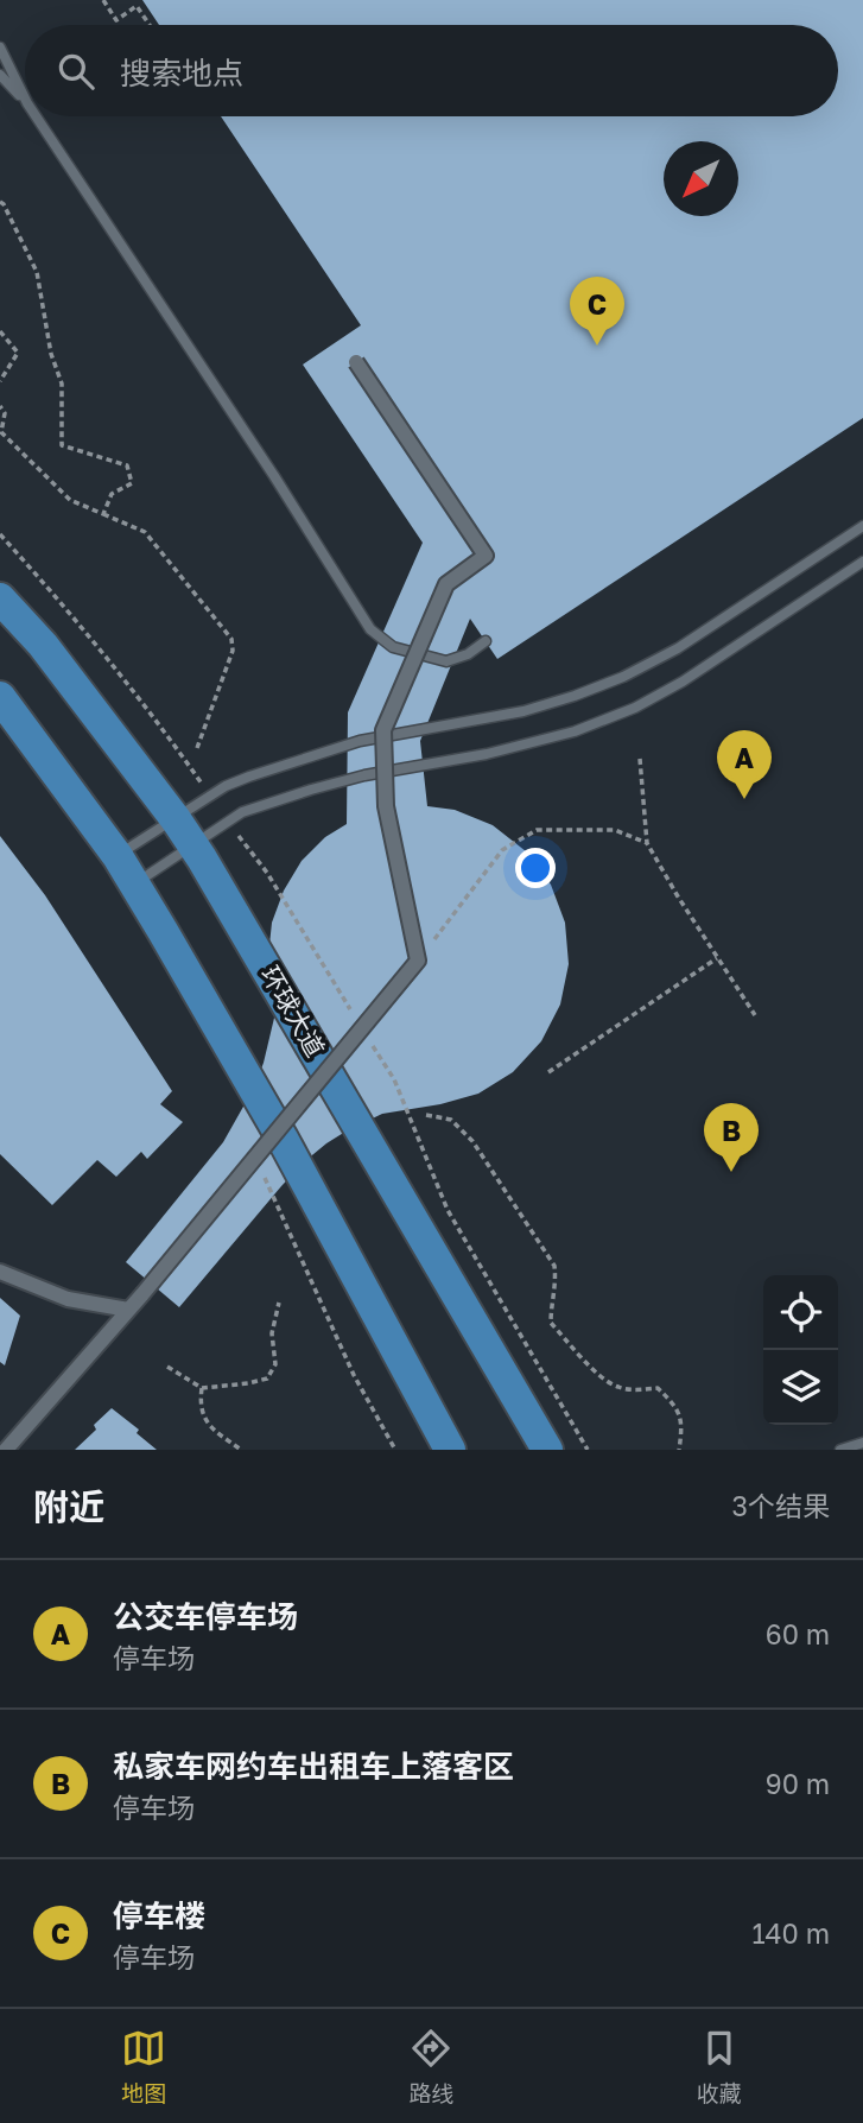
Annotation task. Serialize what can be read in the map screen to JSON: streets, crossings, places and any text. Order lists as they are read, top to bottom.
{
  "streets": {
    "main road": ["环球大道"]
  },
  "north": "bottom left",
  "page": {
    "search": "搜索地点",
    "pins": ["C", "A", "B"],
    "heading": ["附近", "3个结果"],
    "list": [
      {
        "mark": "A",
        "name": "公交车停车场",
        "note": "停车场",
        "value": "60 m"
      },
      {
        "mark": "B",
        "name": "私家车网约车出租车上落客区",
        "note": "停车场",
        "value": "90 m"
      },
      {
        "mark": "C",
        "name": "停车楼",
        "note": "停车场",
        "value": "140 m"
      }
    ],
    "nav": ["地图", "路线", "收藏"]
  }
}
